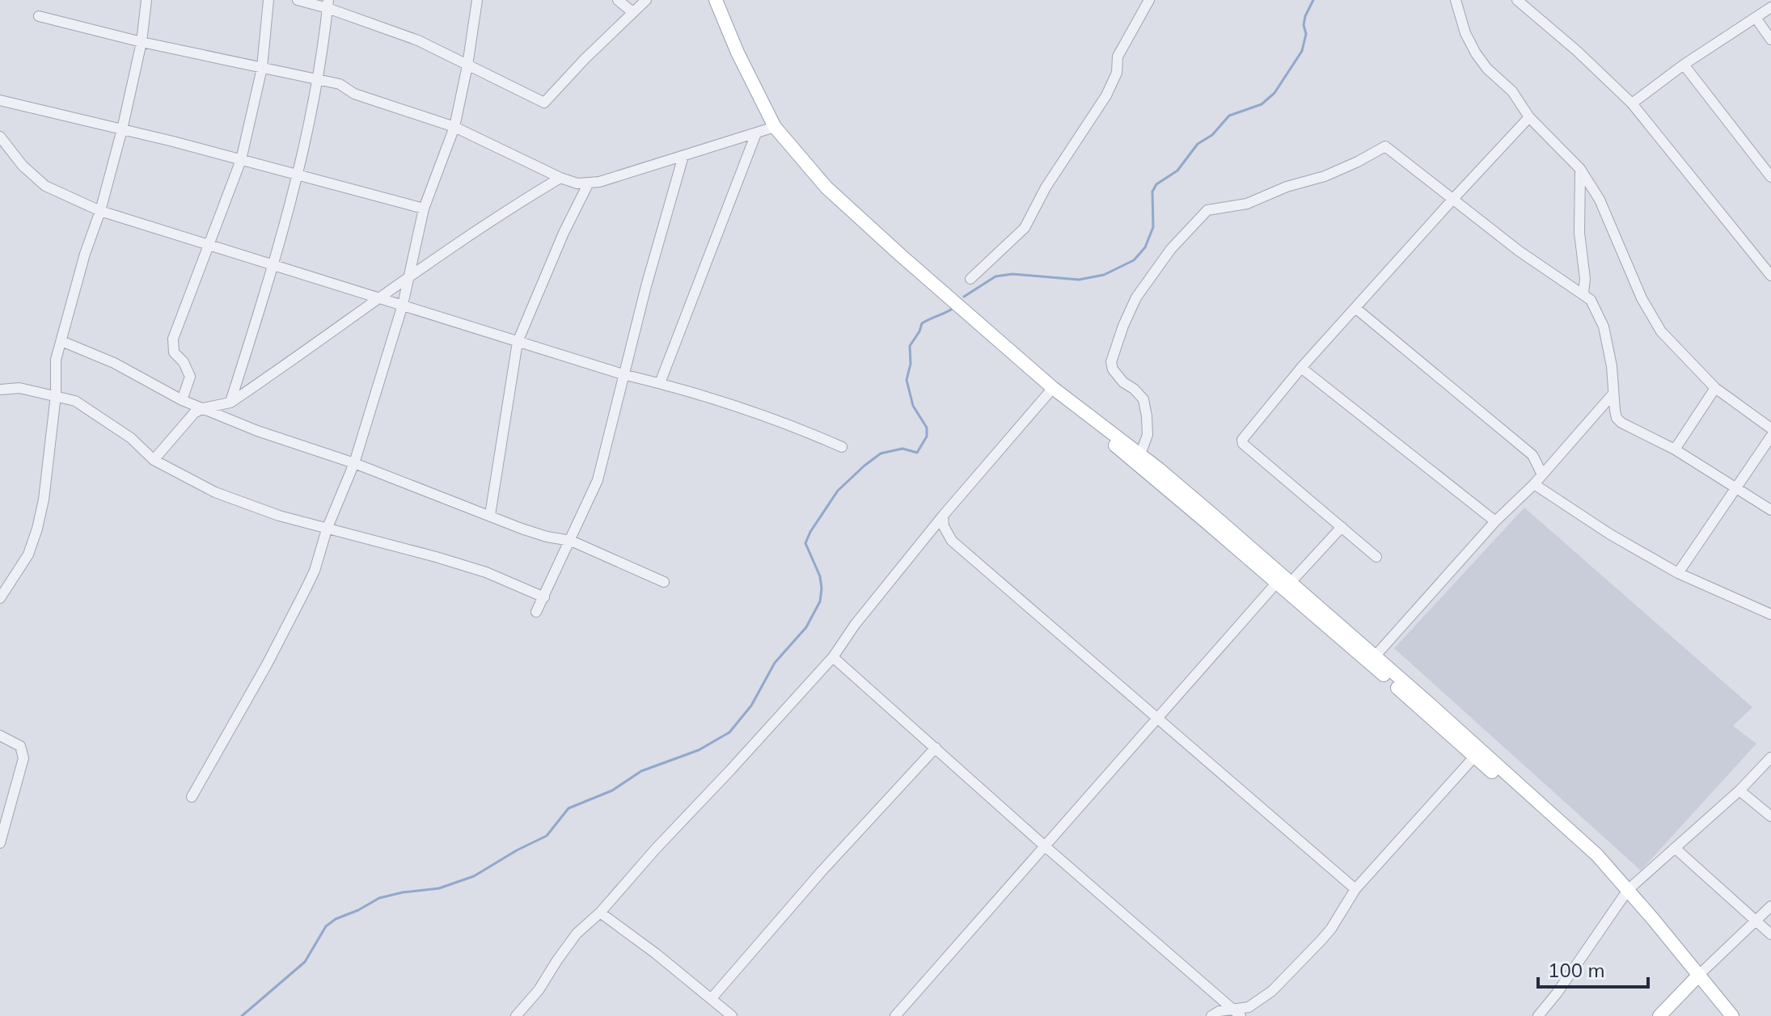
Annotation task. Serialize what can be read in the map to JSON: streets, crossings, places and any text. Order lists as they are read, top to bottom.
{
  "scale_bar": "100 m"
}
